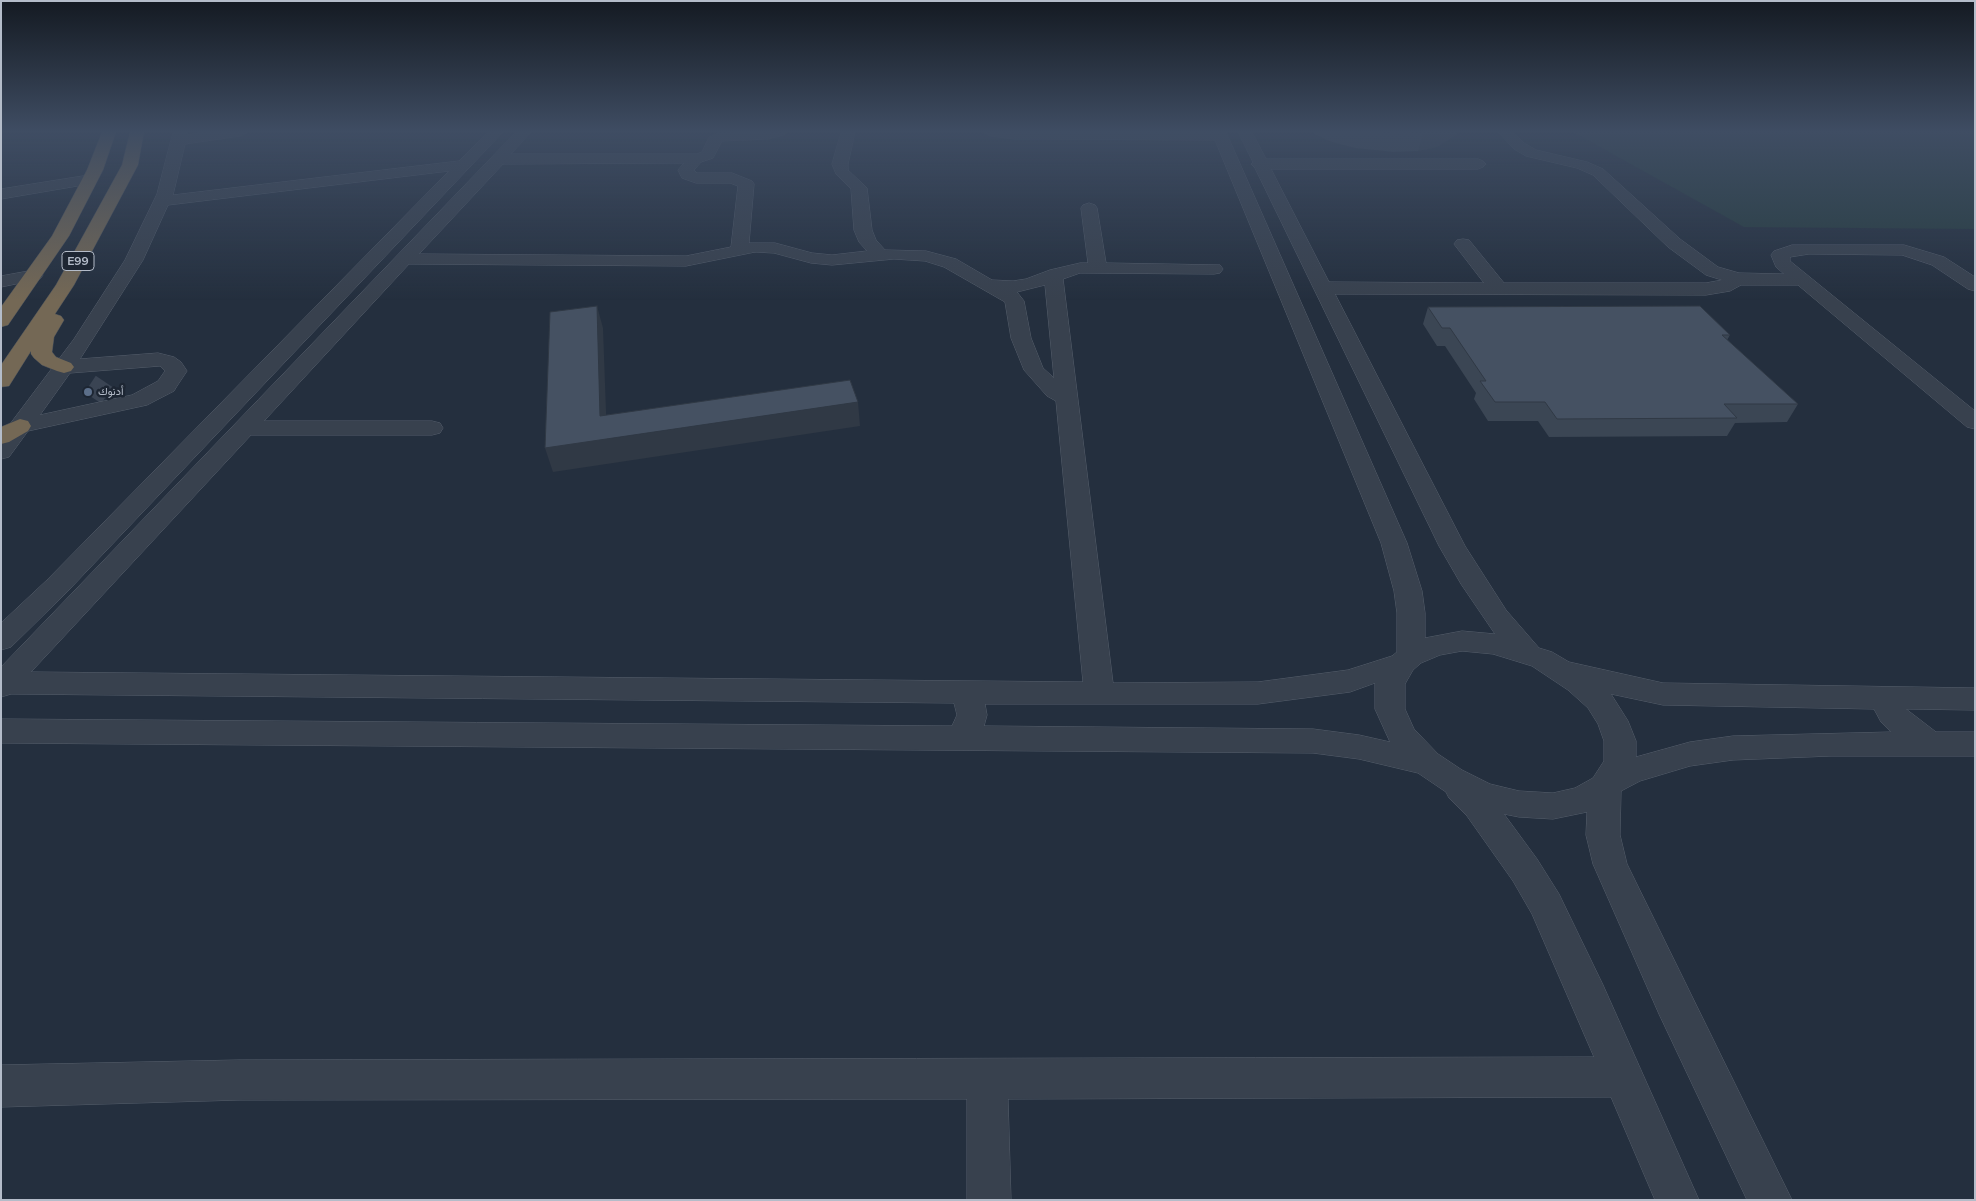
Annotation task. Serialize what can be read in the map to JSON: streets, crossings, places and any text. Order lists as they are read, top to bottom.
{
  "streets": {
    "highway": ["E99"]
  },
  "places": ["أدنوك"]
}
